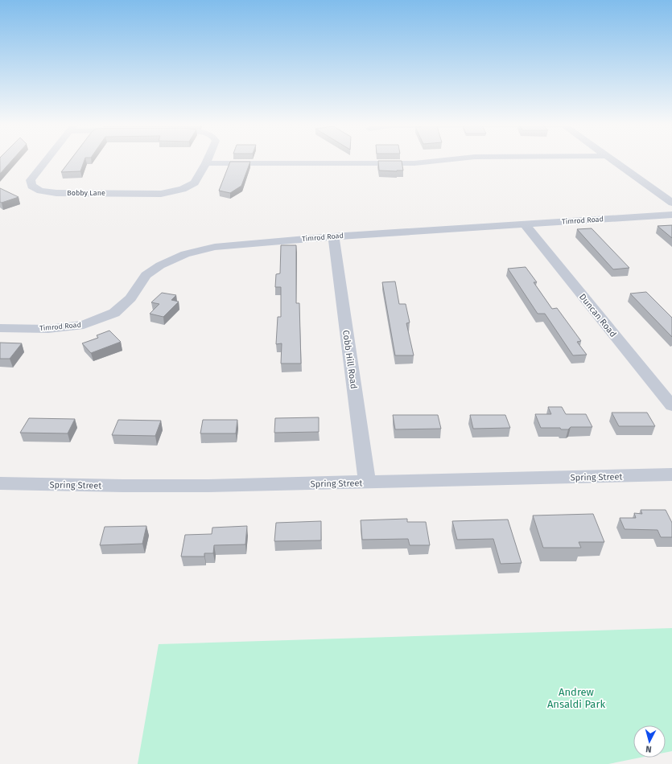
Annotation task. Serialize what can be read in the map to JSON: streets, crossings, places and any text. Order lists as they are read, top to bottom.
{
  "streets": {
    "street": [
      "Bobby Lane",
      "Timrod Road",
      "Duncan Road",
      "Cobb Hill Road",
      "Spring Street"
    ]
  },
  "crossings": [
    ["Timrod Road", "Duncan Road"],
    ["Timrod Road", "Cobb Hill Road"],
    ["Cobb Hill Road", "Spring Street"]
  ],
  "parks": ["Andrew Ansaldi Park"],
  "north": "bottom"
}
